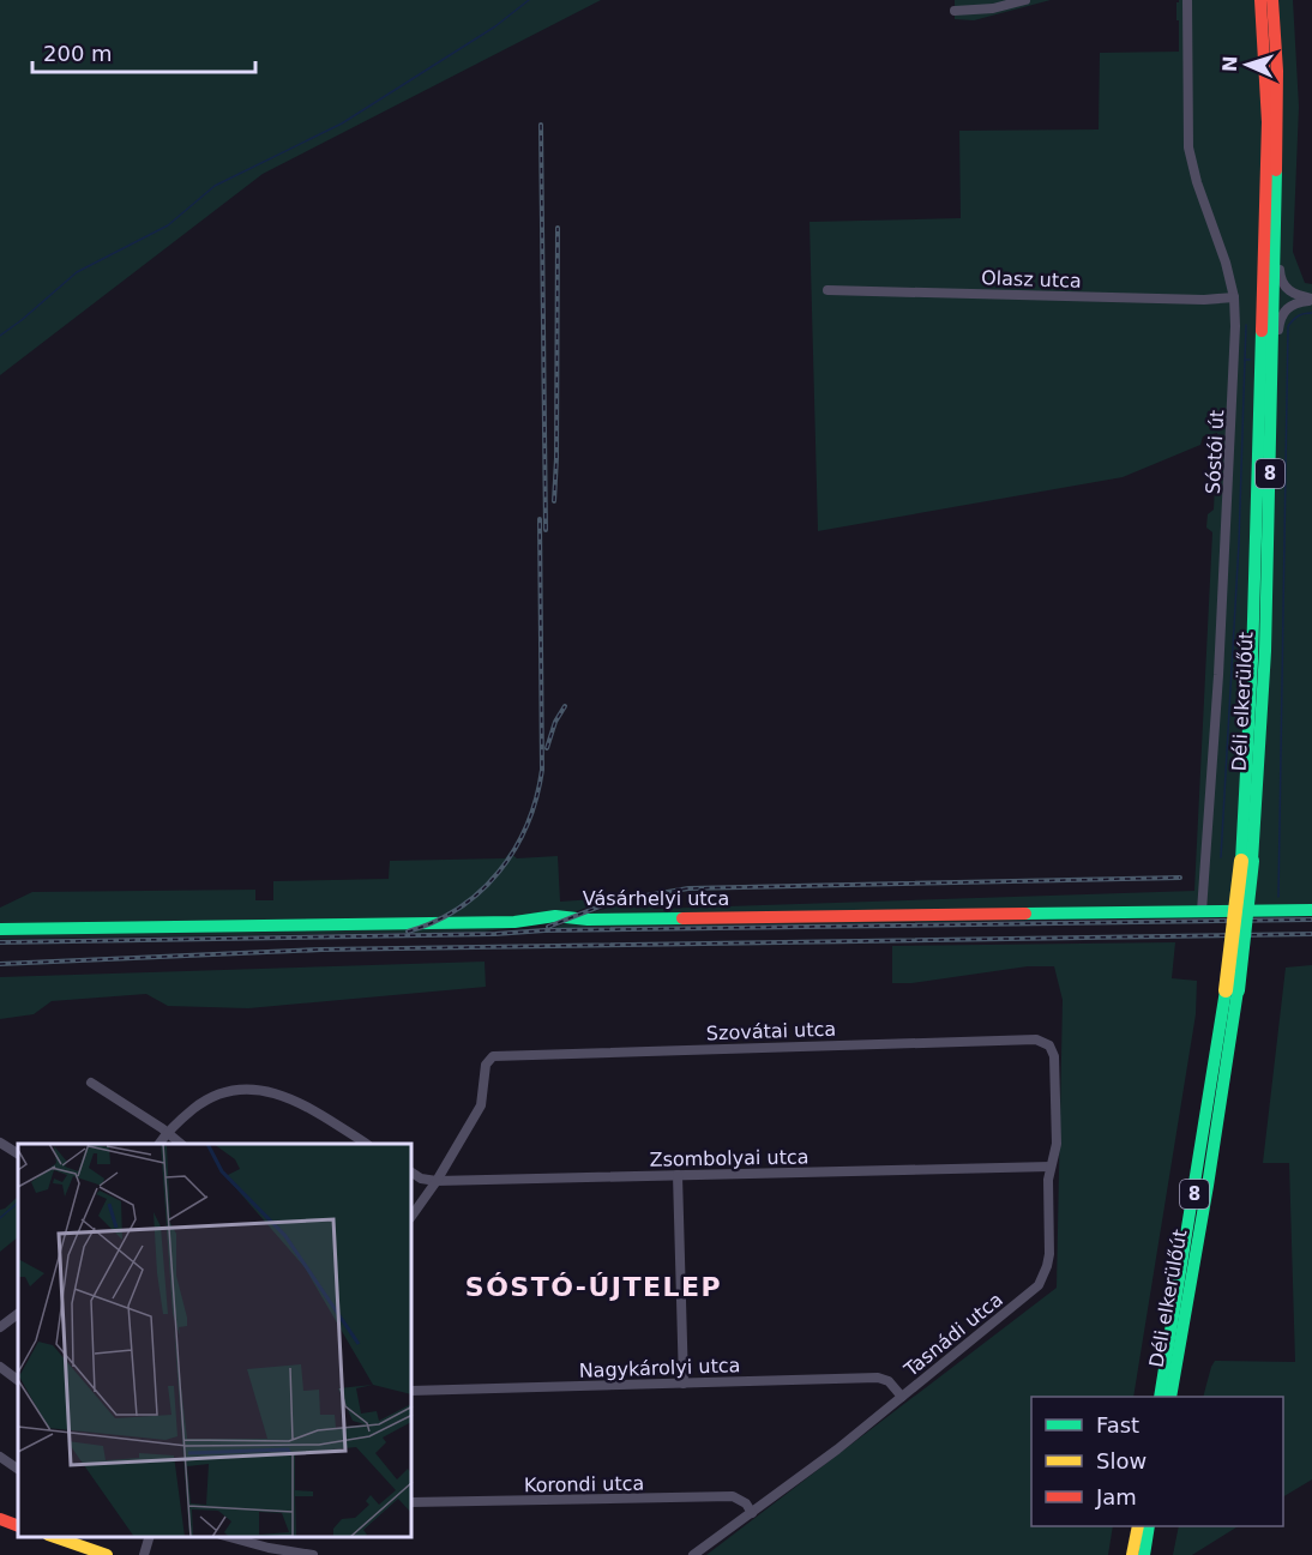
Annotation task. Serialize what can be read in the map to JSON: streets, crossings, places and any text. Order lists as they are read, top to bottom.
{
  "streets": {
    "main road": ["8", "Déli elkerülőút", "Vásárhelyi utca"],
    "street": [
      "Olasz utca",
      "Sóstói út",
      "Szovátai utca",
      "Zsombolyai utca",
      "Tasnádi utca",
      "Nagykárolyi utca",
      "Korondi utca"
    ]
  },
  "crossings": [
    ["Olasz utca", "Sóstói út"],
    ["Sóstói út", "Vásárhelyi utca"],
    ["Szovátai utca", "Zsombolyai utca"],
    ["Szovátai utca", "Tasnádi utca"],
    ["Zsombolyai utca", "Tasnádi utca"],
    ["Tasnádi utca", "Nagykárolyi utca"],
    ["Tasnádi utca", "Korondi utca"]
  ],
  "districts": ["SÓSTÓ-ÚJTELEP"],
  "legend": ["Fast", "Slow", "Jam"],
  "scale_bar": "200 m",
  "north": "left"
}
